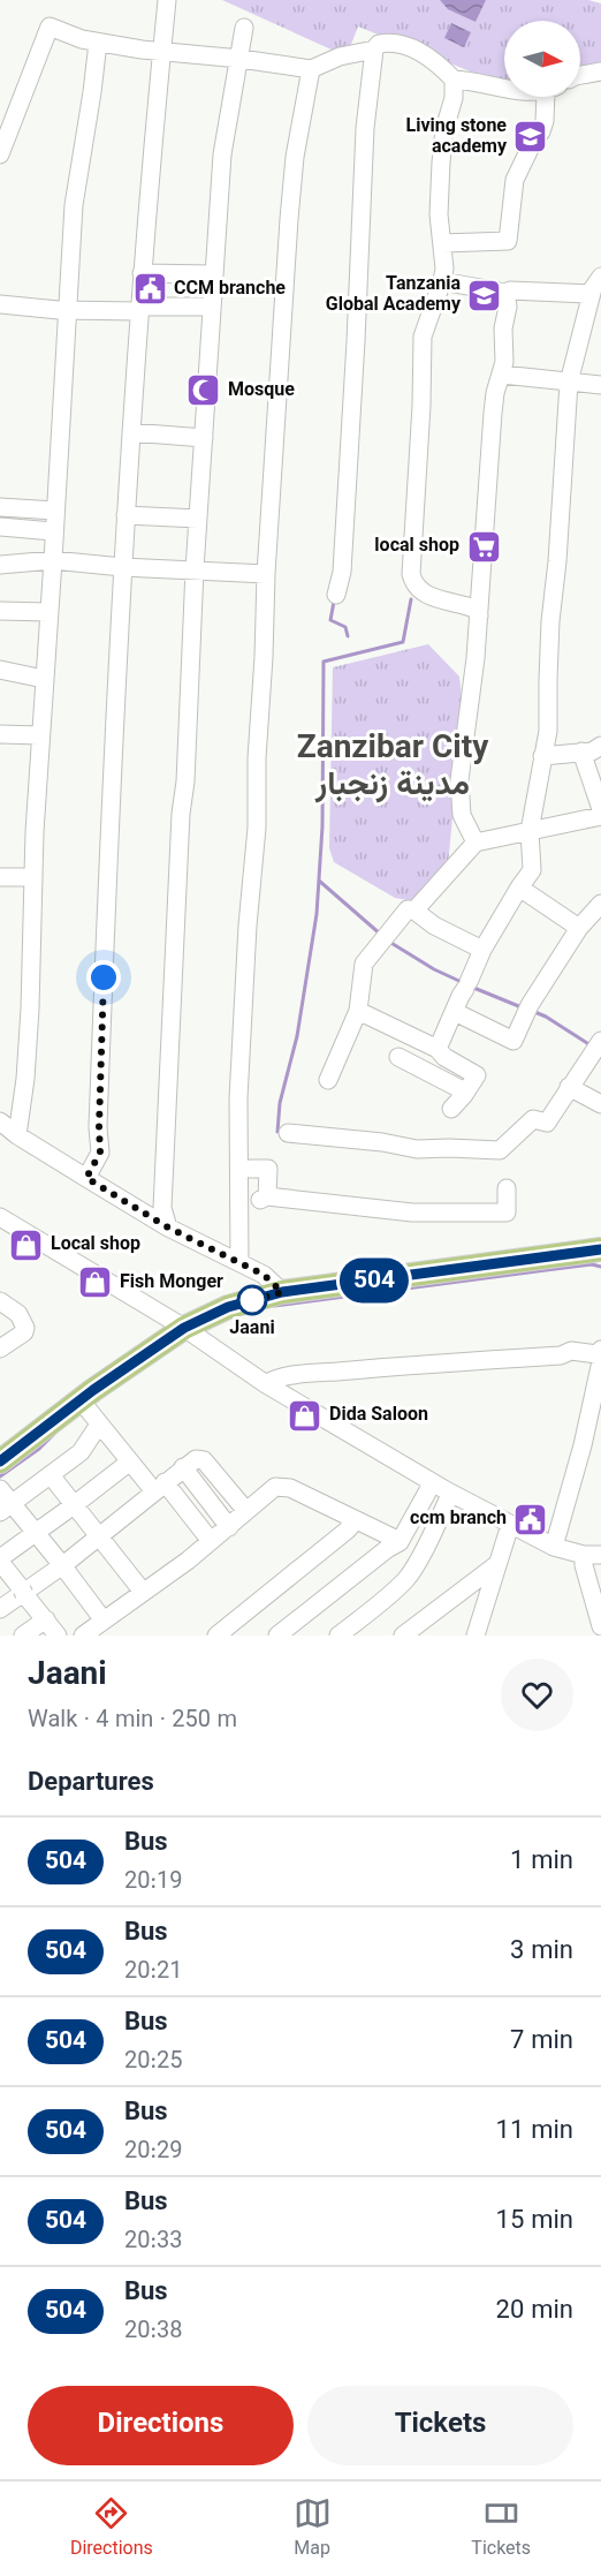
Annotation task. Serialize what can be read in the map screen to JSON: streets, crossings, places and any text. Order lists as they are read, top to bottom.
{
  "districts": ["Zanzibar City مدينة زنجبار"],
  "places": {
    "school or university": ["Living stone academy", "Tanzania Global Academy"],
    "public building": ["CCM branche", "ccm branch"],
    "mosque": ["Mosque"],
    "supermarket": ["local shop"],
    "shop": ["Local shop", "Fish Monger", "Dida Saloon"],
    "other": ["Jaani"]
  },
  "lines": ["bus line 504"],
  "north": "right",
  "page": {
    "on_map": "504",
    "heading": [
      ["Jaani", "Walk · 4 min · 250 m"],
      "Departures"
    ],
    "list": [
      {
        "mark": "504",
        "name": "Bus",
        "note": "20:19",
        "value": "1 min"
      },
      {
        "mark": "504",
        "name": "Bus",
        "note": "20:21",
        "value": "3 min"
      },
      {
        "mark": "504",
        "name": "Bus",
        "note": "20:25",
        "value": "7 min"
      },
      {
        "mark": "504",
        "name": "Bus",
        "note": "20:29",
        "value": "11 min"
      },
      {
        "mark": "504",
        "name": "Bus",
        "note": "20:33",
        "value": "15 min"
      },
      {
        "mark": "504",
        "name": "Bus",
        "note": "20:38",
        "value": "20 min"
      }
    ],
    "buttons": ["Directions", "Tickets"],
    "tabs": ["Directions", "Map", "Tickets"]
  }
}
